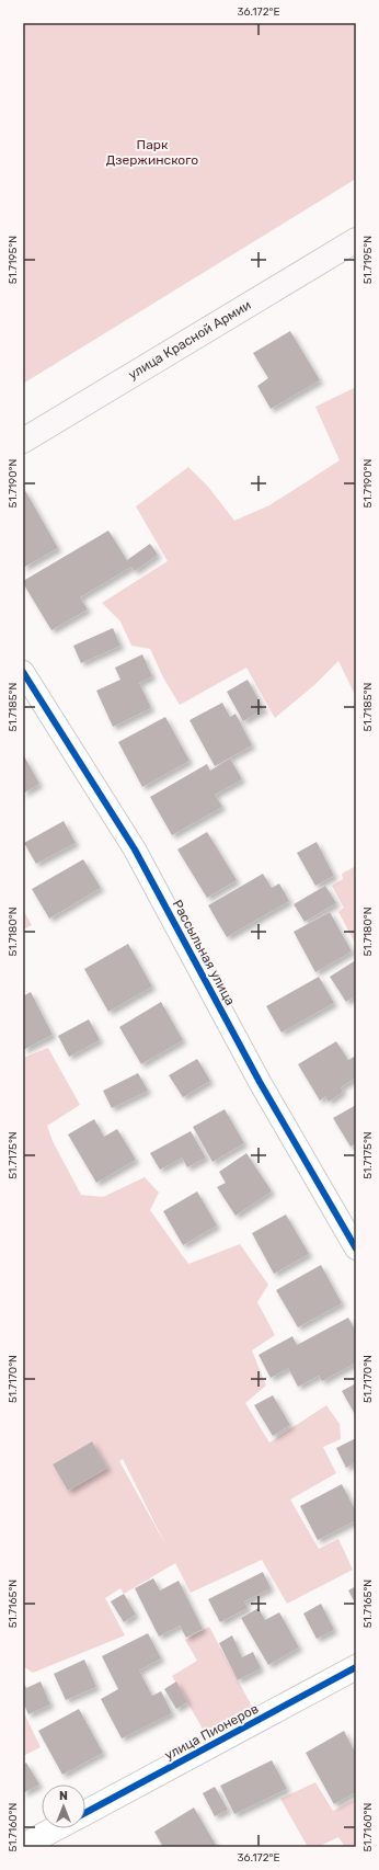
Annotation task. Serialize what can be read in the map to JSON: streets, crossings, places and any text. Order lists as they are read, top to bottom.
{
  "streets": {
    "main road": ["улица Красной Армии"],
    "street": ["Рассыльная улица", "улица Пионеров"]
  },
  "parks": ["Парк Дзержинского"],
  "north": "top",
  "coordinates": [
    "36.172°E",
    "51.7195°N",
    "51.7190°N",
    "51.7185°N",
    "51.7180°N",
    "51.7175°N",
    "51.7170°N",
    "51.7165°N",
    "51.7160°N"
  ]
}
